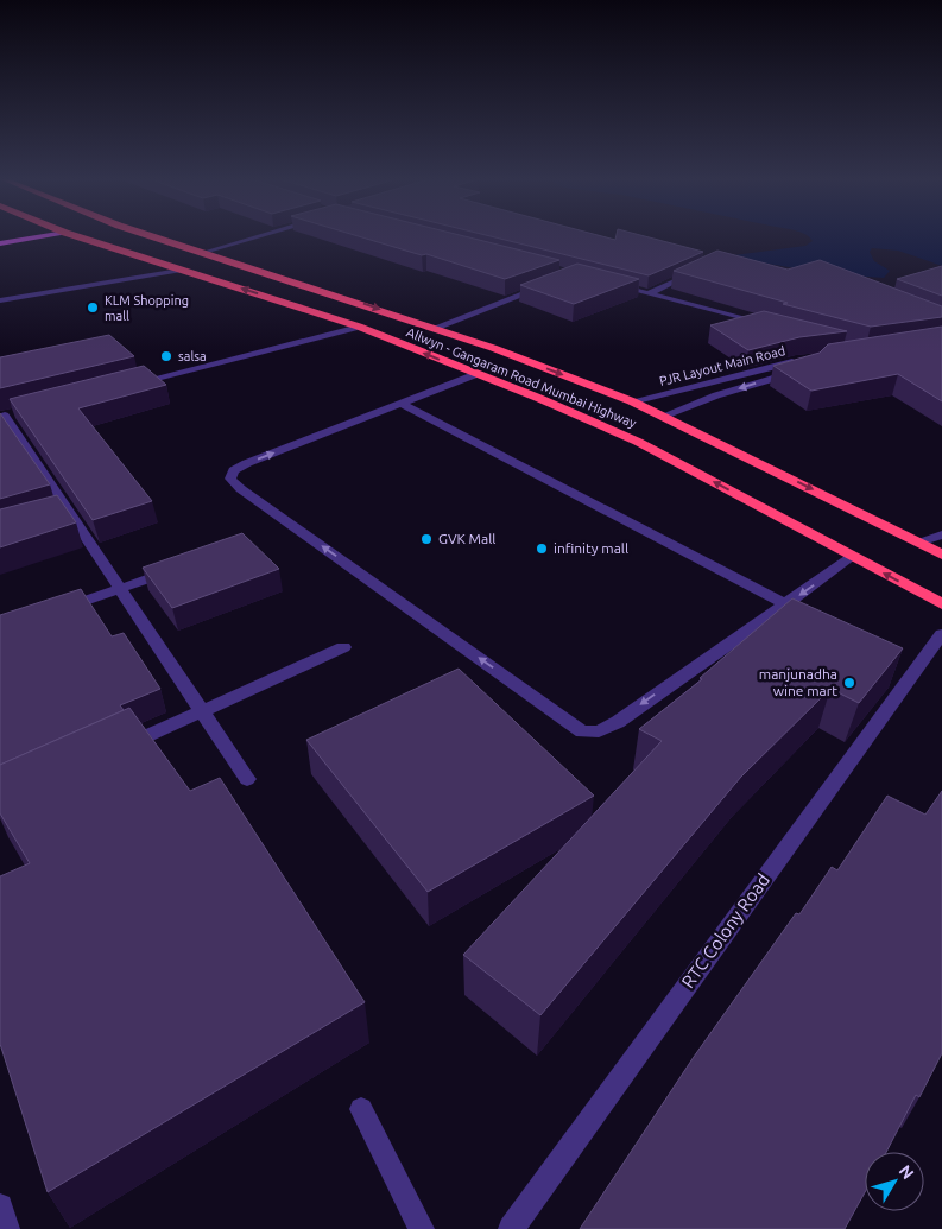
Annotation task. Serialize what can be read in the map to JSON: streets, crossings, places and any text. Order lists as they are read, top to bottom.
{
  "streets": {
    "highway": ["Allwyn - Gangaram Road Mumbai Highway"],
    "street": ["PJR Layout Main Road", "RTC Colony Road"]
  },
  "crossings": [
    ["PJR Layout Main Road", "Allwyn - Gangaram Road Mumbai Highway"]
  ],
  "places": [
    "KLM Shopping mall",
    "salsa",
    "GVK Mall",
    "infinity mall",
    "manjunadha wine mart"
  ],
  "north": "top right"
}
